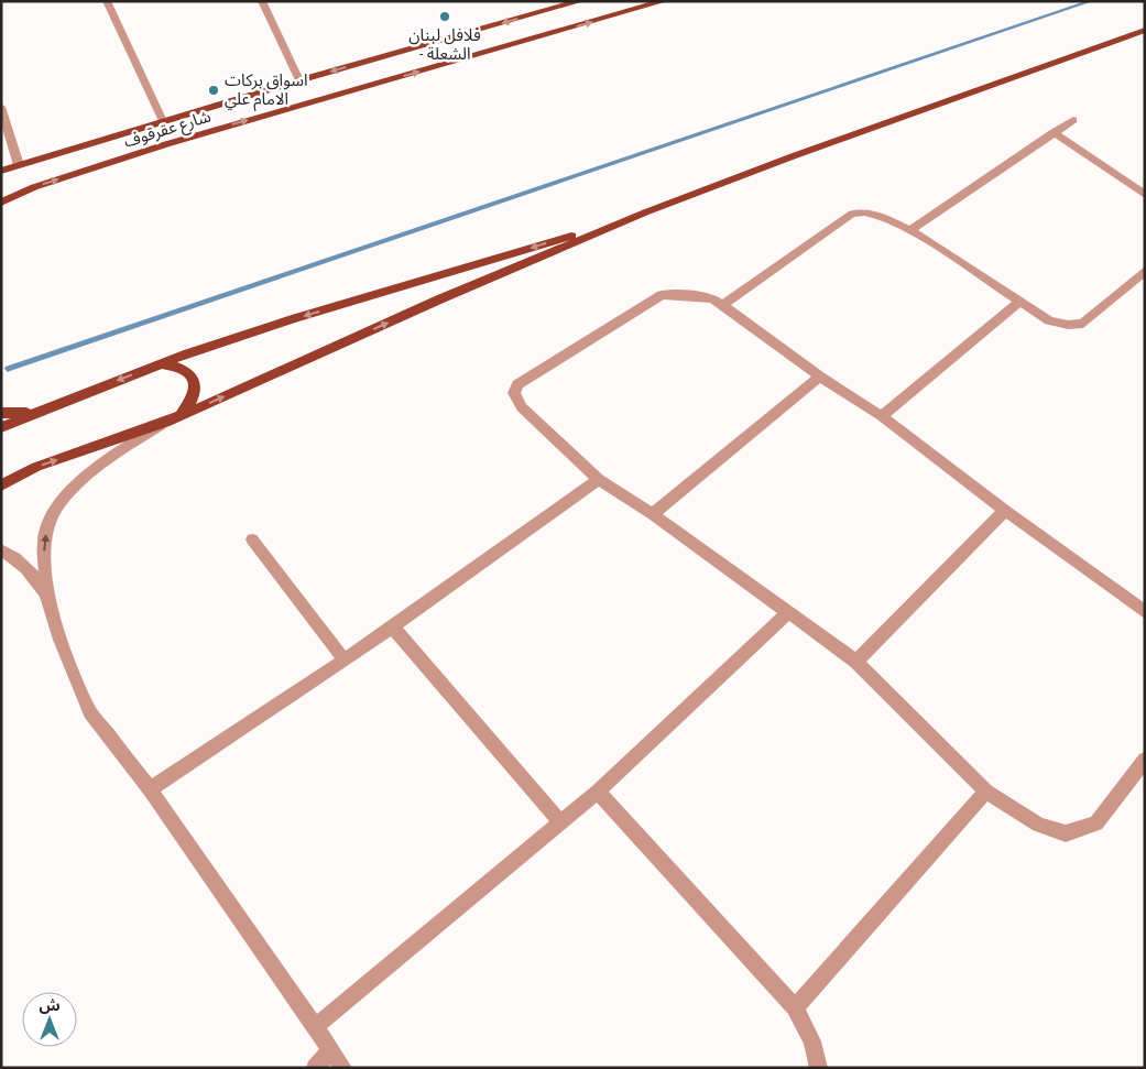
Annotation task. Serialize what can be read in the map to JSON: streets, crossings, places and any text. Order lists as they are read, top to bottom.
{
  "streets": {
    "main road": ["شارع عقرقوف"]
  },
  "places": ["فلافل لبنان - الشعلة", "اسواق بركات الامام علي"],
  "north": "top"
}
